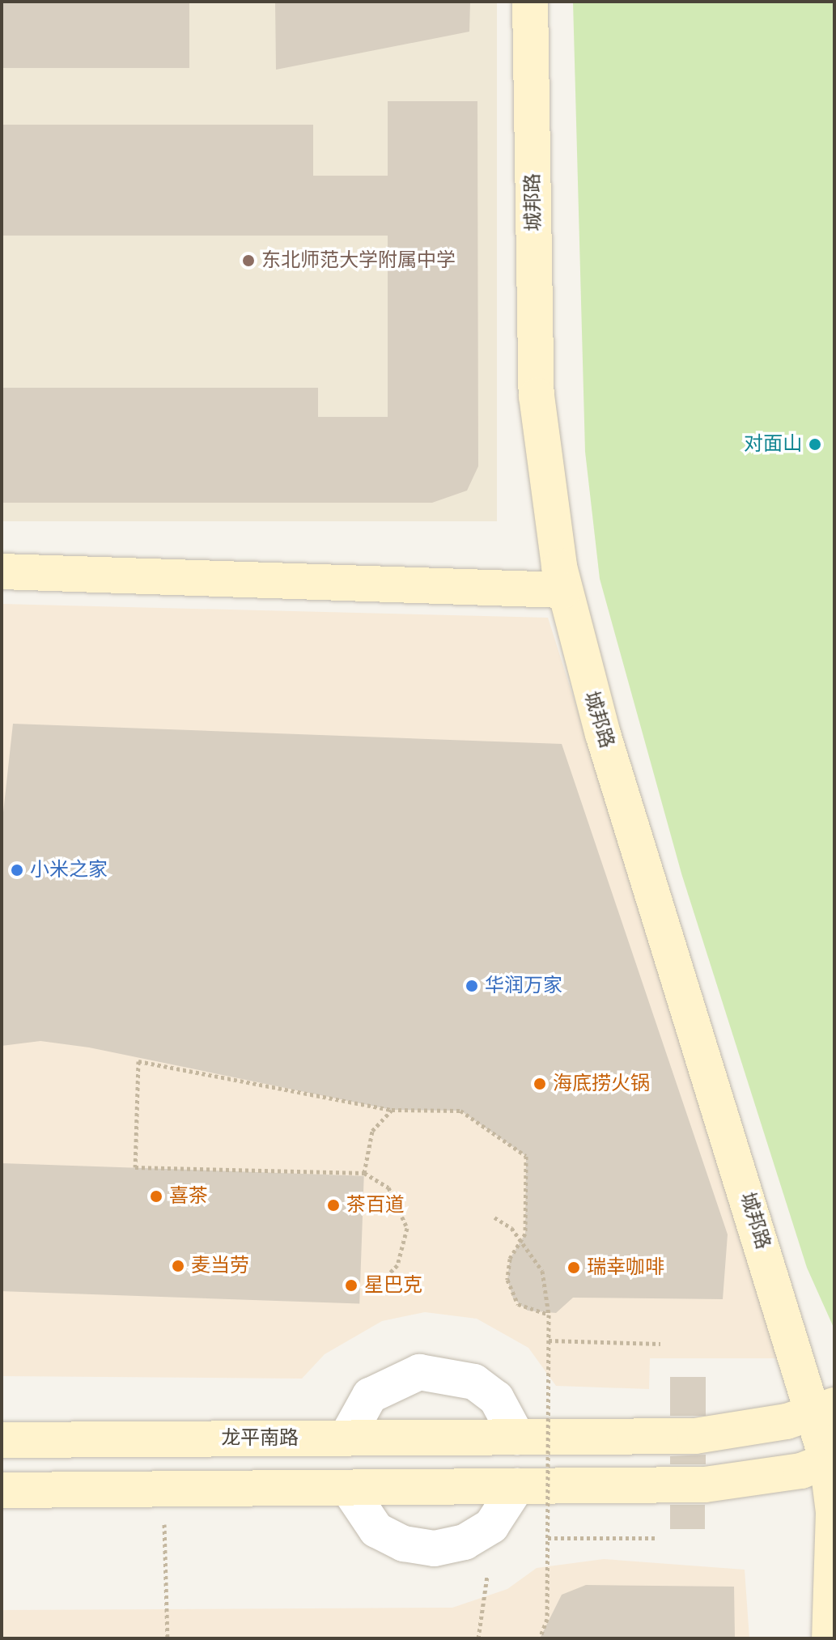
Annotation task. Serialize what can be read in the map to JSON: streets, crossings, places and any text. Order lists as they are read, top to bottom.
{
  "streets": {
    "street": ["城邦路", "龙平南路"]
  },
  "crossings": [
    ["城邦路", "龙平南路"]
  ],
  "places": [
    "东北师范大学附属中学",
    "对面山",
    "小米之家",
    "华润万家",
    "海底捞火锅",
    "喜茶",
    "茶百道",
    "麦当劳",
    "瑞幸咖啡",
    "星巴克"
  ]
}
